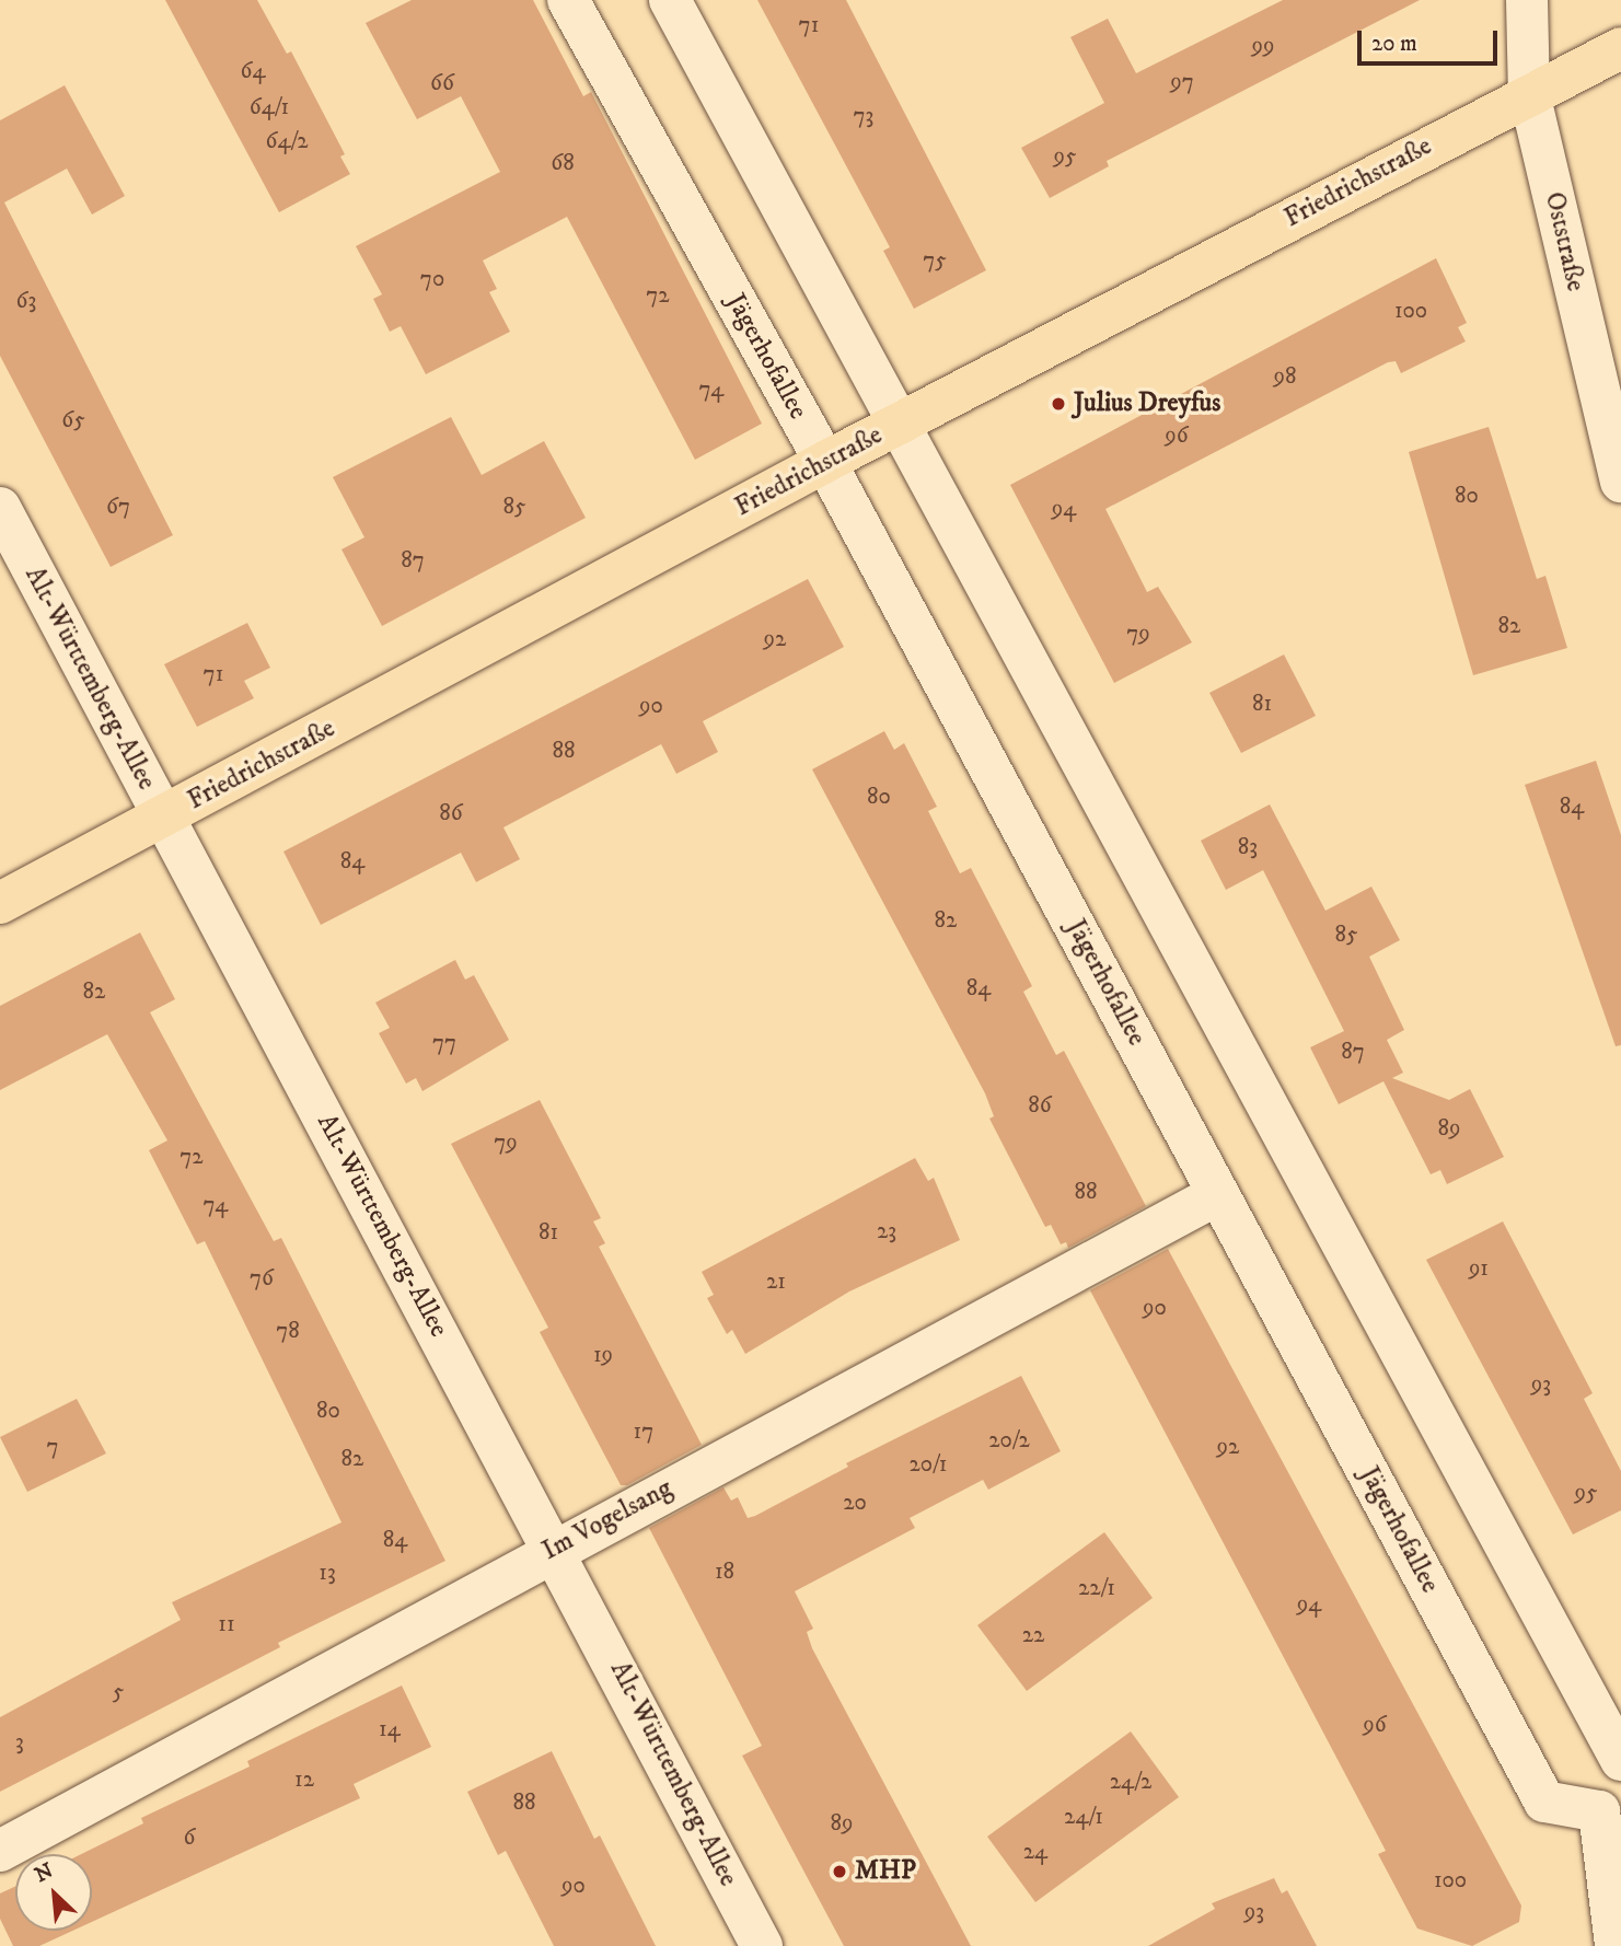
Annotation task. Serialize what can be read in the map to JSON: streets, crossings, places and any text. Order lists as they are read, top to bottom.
{
  "streets": {
    "main road": ["Friedrichstraße"],
    "street": [
      "Oststraße",
      "Jägerhofallee",
      "Alt-Württemberg-Allee",
      "Im Vogelsang"
    ]
  },
  "crossings": [
    ["Friedrichstraße", "Oststraße"],
    ["Friedrichstraße", "Jägerhofallee"],
    ["Friedrichstraße", "Alt-Württemberg-Allee"],
    ["Jägerhofallee", "Im Vogelsang"],
    ["Alt-Württemberg-Allee", "Im Vogelsang"]
  ],
  "places": ["Julius Dreyfus", "MHP"],
  "house_numbers": [
    "71",
    "99",
    "64",
    "97",
    "66",
    "64/1",
    "73",
    "64/2",
    "95",
    "68",
    "75",
    "70",
    "72",
    "63",
    "100",
    "98",
    "74",
    "65",
    "96",
    "80",
    "67",
    "85",
    "94",
    "87",
    "82",
    "79",
    "92",
    "71",
    "81",
    "90",
    "88",
    "80",
    "84",
    "86",
    "83",
    "84",
    "82",
    "85",
    "84",
    "82",
    "77",
    "87",
    "86",
    "89",
    "79",
    "72",
    "88",
    "74",
    "23",
    "81",
    "91",
    "76",
    "21",
    "90",
    "78",
    "19",
    "93",
    "80",
    "17",
    "20/2",
    "7",
    "92",
    "82",
    "20/1",
    "95",
    "20",
    "84",
    "18",
    "13",
    "22/1",
    "94",
    "11",
    "22",
    "5",
    "96",
    "14",
    "3",
    "12",
    "24/2",
    "88",
    "24/1",
    "89",
    "6",
    "24",
    "100",
    "90",
    "93"
  ],
  "scale_bar": "20 m",
  "north": "top left"
}
